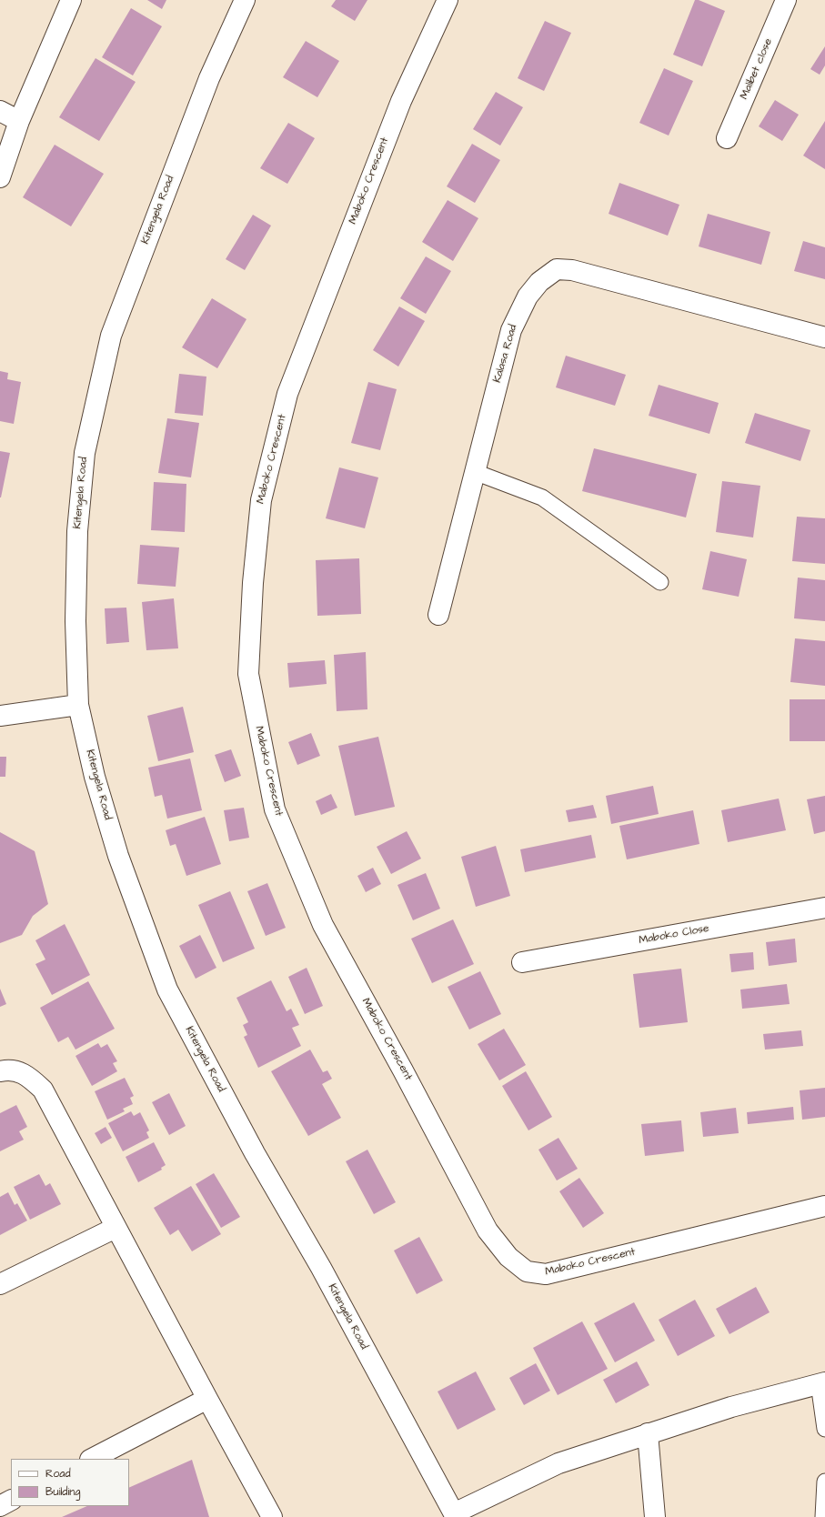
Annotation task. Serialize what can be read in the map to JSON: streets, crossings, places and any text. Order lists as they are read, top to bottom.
{
  "streets": {
    "street": [
      "Malibet close",
      "Maboko Crescent",
      "Kitengela Road",
      "Kalasa Road",
      "Maboko Close"
    ]
  },
  "legend": ["Road", "Building"]
}
